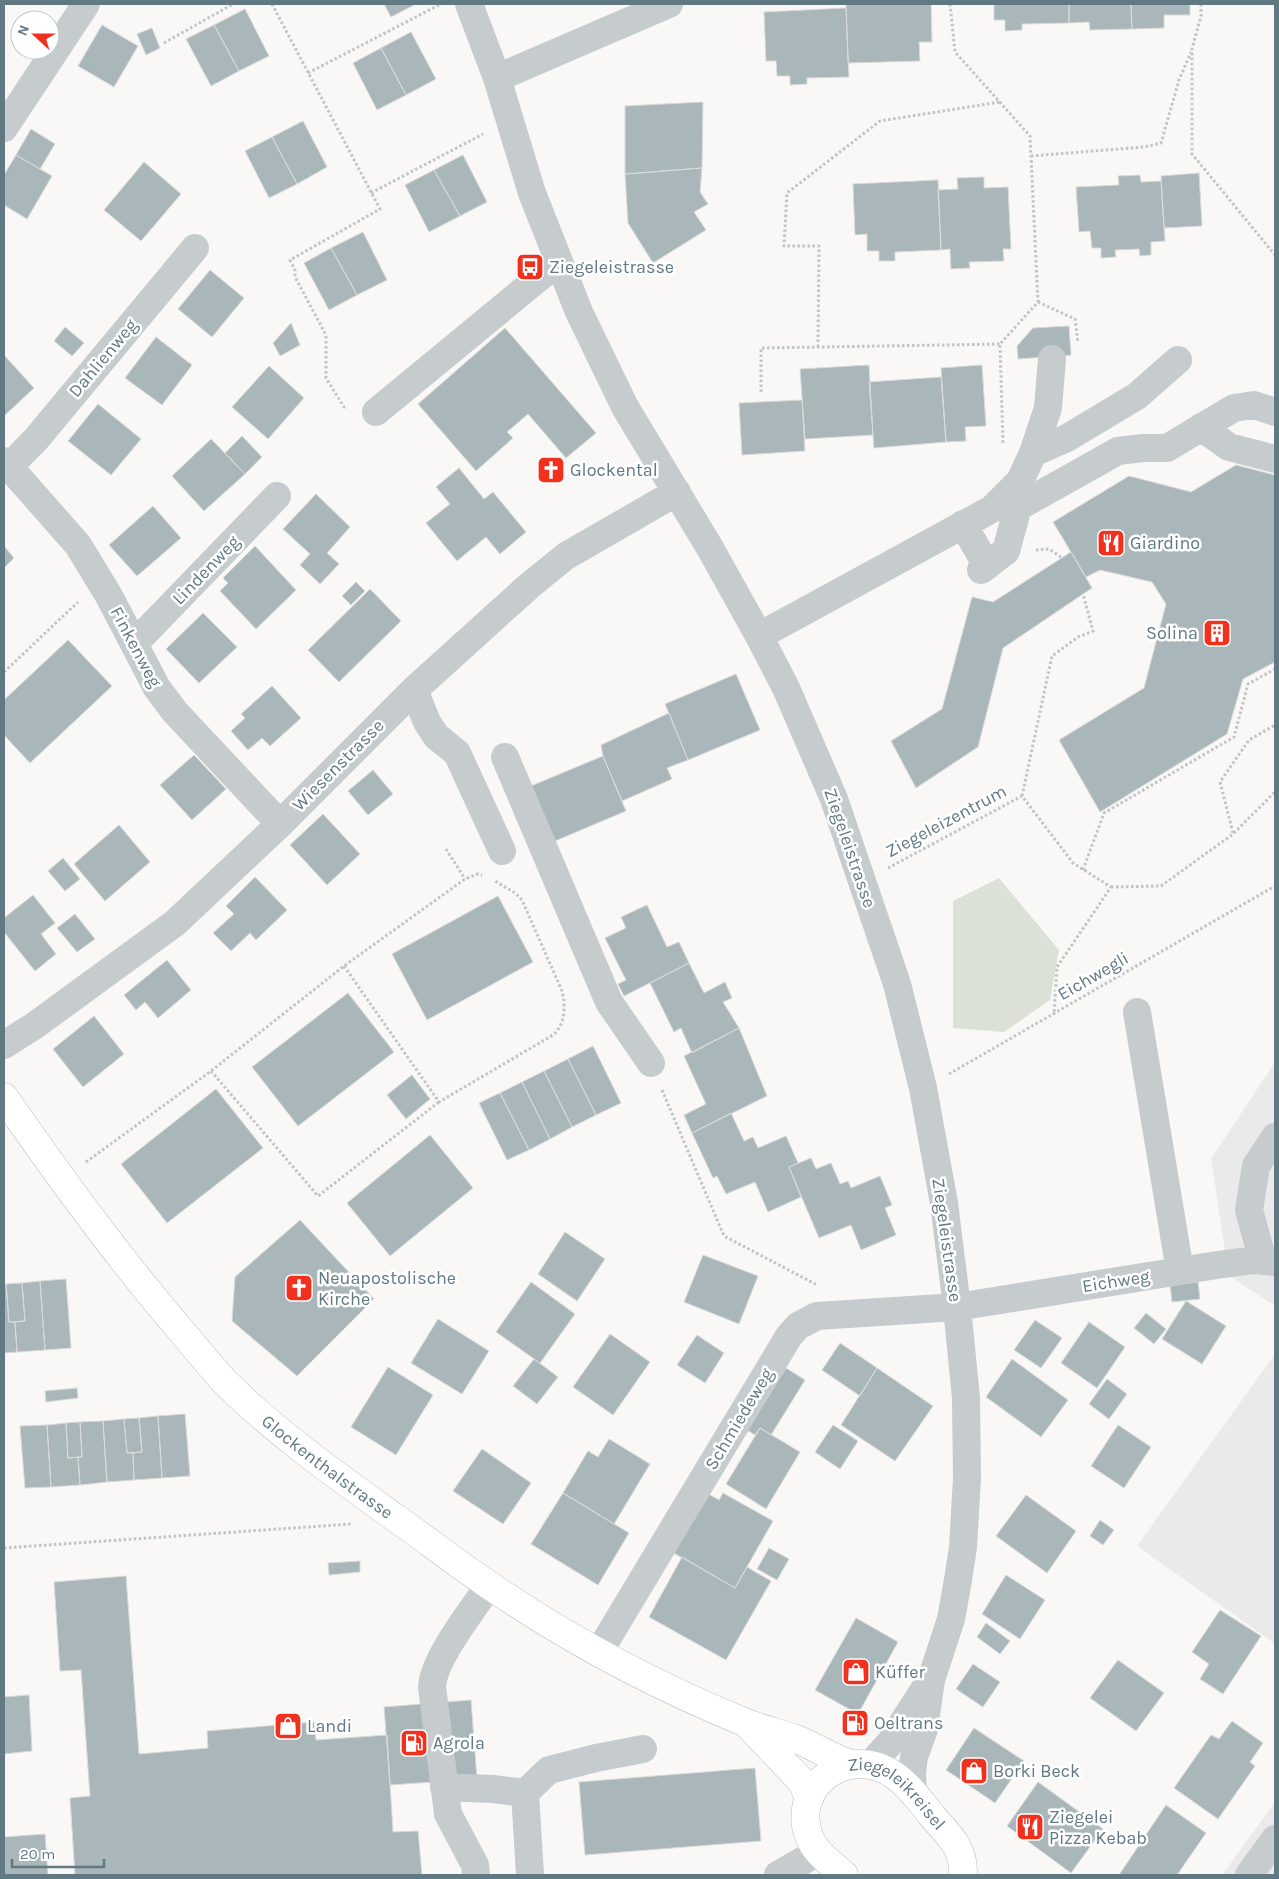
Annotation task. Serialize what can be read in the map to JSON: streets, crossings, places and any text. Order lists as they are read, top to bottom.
{
  "streets": {
    "main road": ["Glockenthalstrasse", "Ziegeleikreisel"],
    "street": [
      "Dahlienweg",
      "Lindenweg",
      "Finkenweg",
      "Wiesenstrasse",
      "Ziegeleistrasse",
      "Eichweg",
      "Schmiedeweg"
    ],
    "path": ["Ziegeleizentrum", "Eichwegli"]
  },
  "crossings": [
    ["Dahlienweg", "Finkenweg"],
    ["Lindenweg", "Finkenweg"],
    ["Finkenweg", "Wiesenstrasse"],
    ["Wiesenstrasse", "Ziegeleistrasse"],
    ["Ziegeleistrasse", "Eichwegli"],
    ["Ziegeleistrasse", "Eichweg"],
    ["Ziegeleistrasse", "Schmiedeweg"],
    ["Ziegeleistrasse", "Glockenthalstrasse"],
    ["Ziegeleistrasse", "Ziegeleikreisel"],
    ["Eichweg", "Schmiedeweg"],
    ["Schmiedeweg", "Glockenthalstrasse"],
    ["Glockenthalstrasse", "Ziegeleikreisel"]
  ],
  "places": {
    "bus stop": ["Ziegeleistrasse"],
    "church": ["Glockental", "Neuapostolische Kirche"],
    "restaurant": ["Giardino", "Ziegelei Pizza Kebab"],
    "building": ["Solina"],
    "shop": ["Küffer", "Landi", "Borki Beck"],
    "fuel station": ["Oeltrans", "Agrola"]
  },
  "scale_bar": "20 m",
  "north": "left"
}
